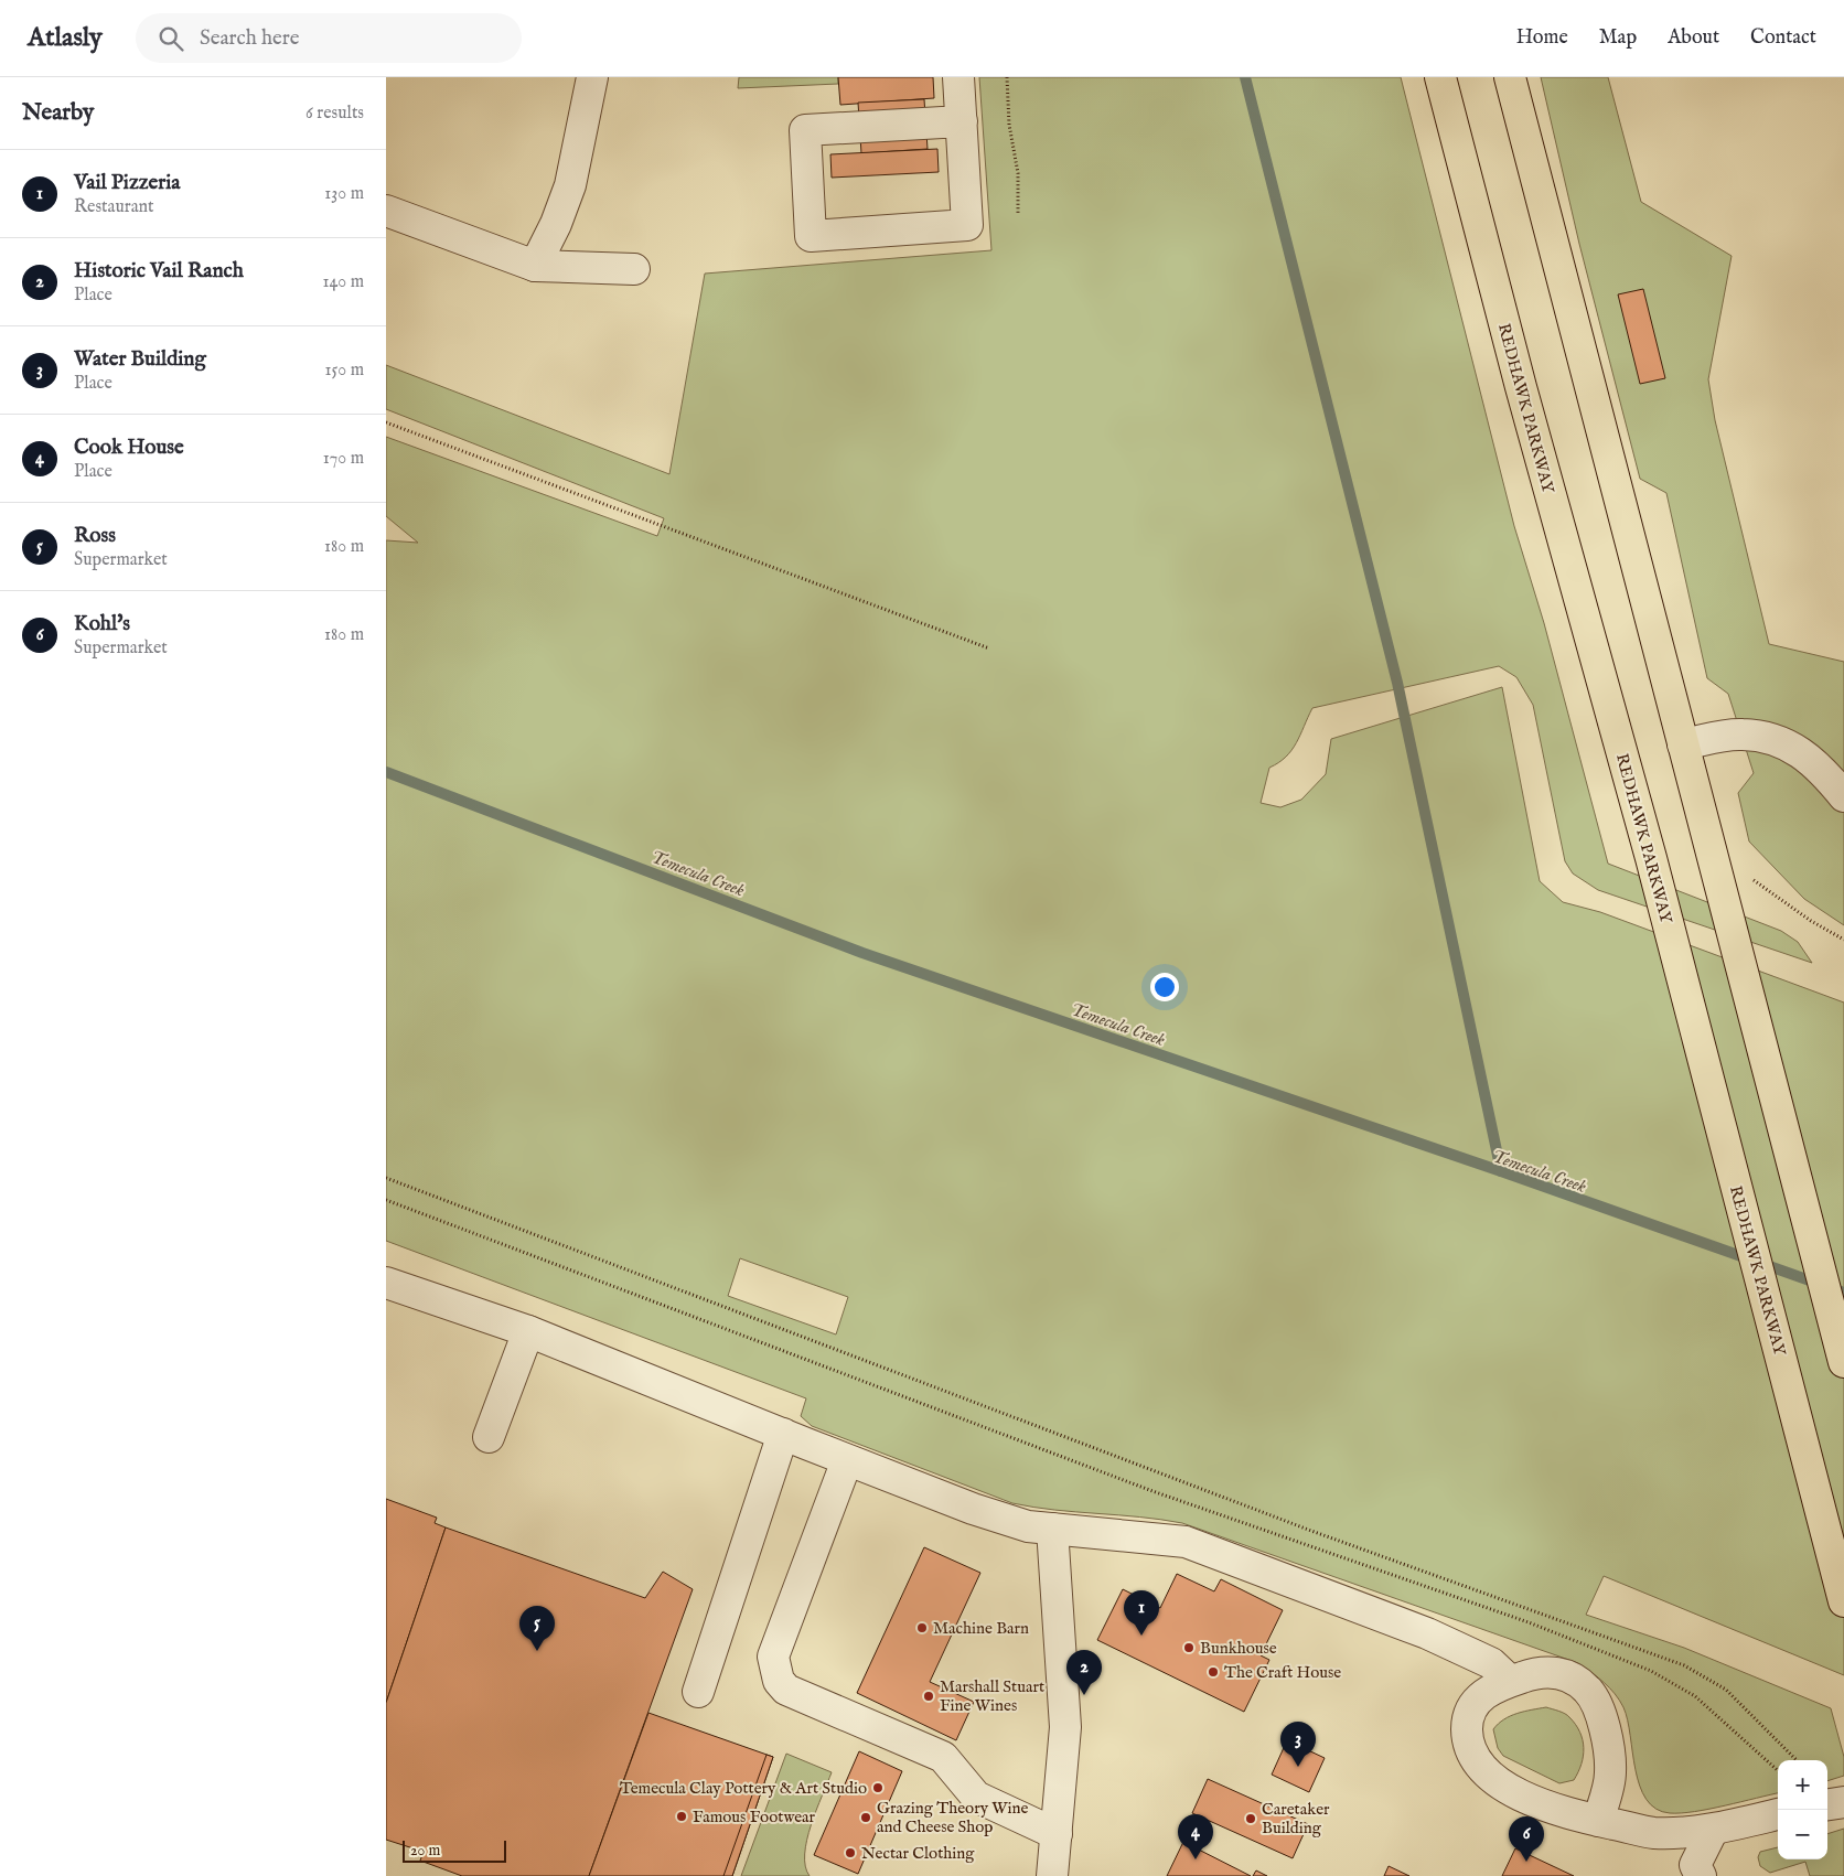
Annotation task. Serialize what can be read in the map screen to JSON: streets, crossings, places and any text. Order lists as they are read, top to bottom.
{
  "streets": {
    "main road": ["REDHAWK PARKWAY"]
  },
  "water": ["Temecula Creek"],
  "places": [
    "Machine Barn",
    "Bunkhouse",
    "The Craft House",
    "Marshall Stuart Fine Wines",
    "Temecula Clay Pottery & Art Studio",
    "Famous Footwear",
    "Grazing Theory Wine and Cheese Shop",
    "Caretaker Building",
    "Nectar Clothing"
  ],
  "scale_bar": "20 m",
  "page": {
    "header": "Atlasly",
    "search": "Search here",
    "nav": [
      "Home",
      "Map",
      "About",
      "Contact"
    ],
    "heading": ["Nearby", "6 results"],
    "list": [
      {
        "mark": "1",
        "name": "Vail Pizzeria",
        "note": "Restaurant",
        "value": "130 m"
      },
      {
        "mark": "2",
        "name": "Historic Vail Ranch",
        "note": "Place",
        "value": "140 m"
      },
      {
        "mark": "3",
        "name": "Water Building",
        "note": "Place",
        "value": "150 m"
      },
      {
        "mark": "4",
        "name": "Cook House",
        "note": "Place",
        "value": "170 m"
      },
      {
        "mark": "5",
        "name": "Ross",
        "note": "Supermarket",
        "value": "180 m"
      },
      {
        "mark": "6",
        "name": "Kohl's",
        "note": "Supermarket",
        "value": "180 m"
      }
    ],
    "pins": [
      "1",
      "5",
      "2",
      "3",
      "4",
      "6"
    ],
    "map_buttons": ["+", "−"],
    "scale": "20 m"
  }
}
